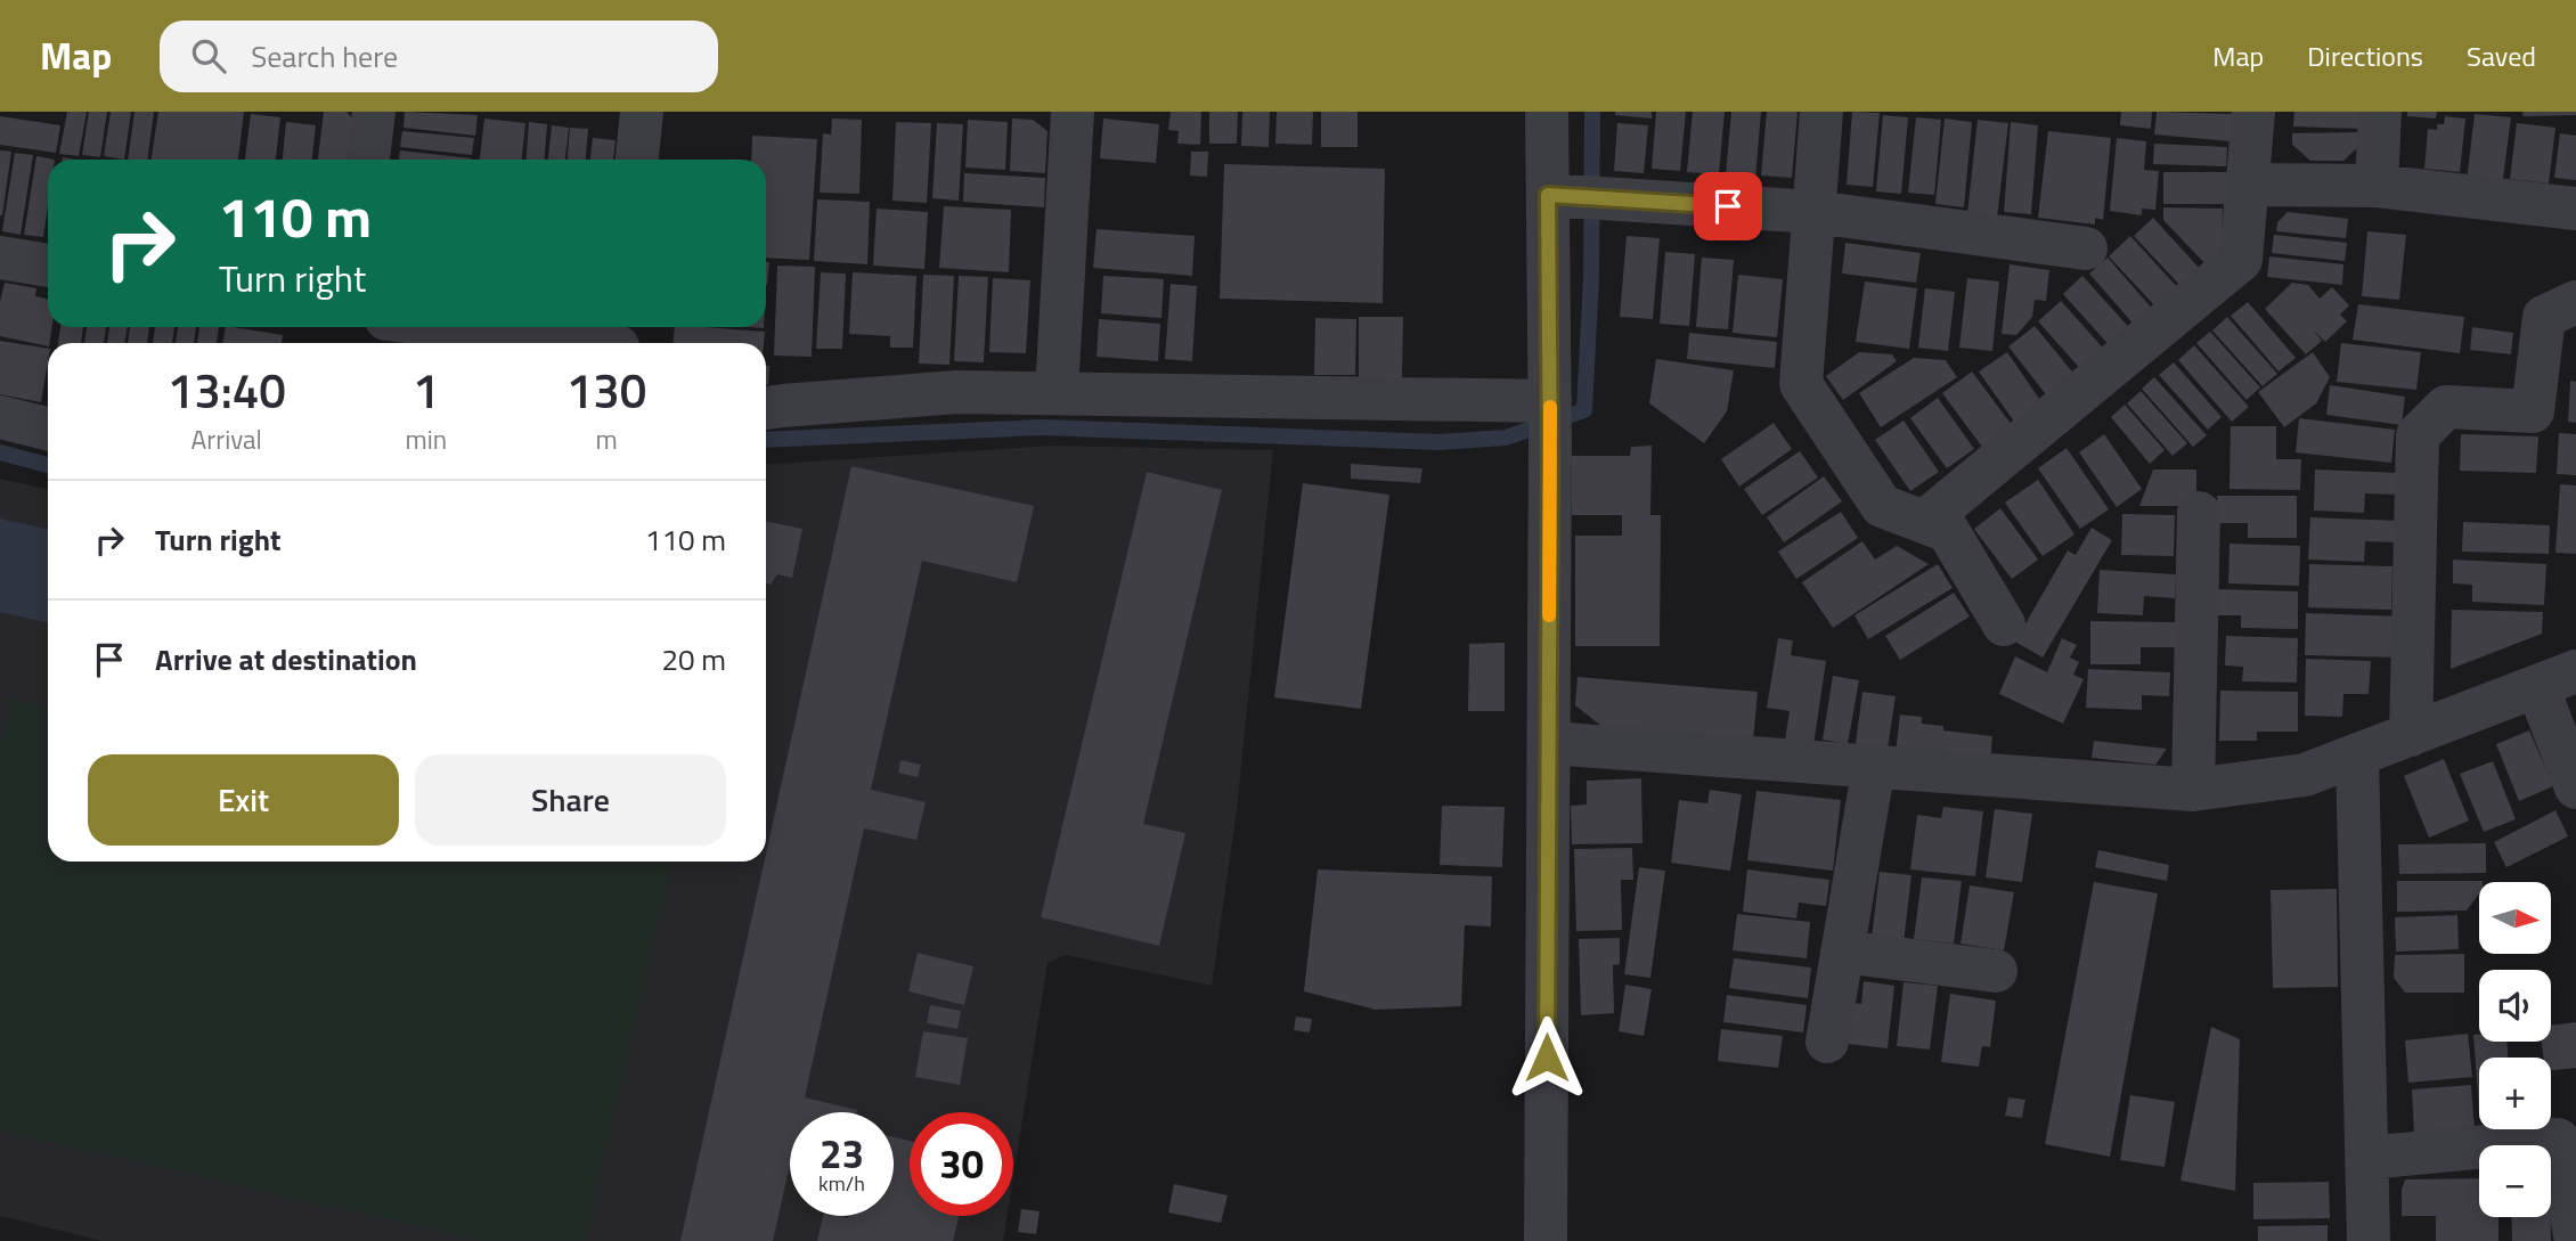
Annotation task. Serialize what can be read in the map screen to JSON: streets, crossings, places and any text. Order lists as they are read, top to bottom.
{
  "north": "right",
  "page": {
    "header": "Map",
    "search": "Search here",
    "nav": ["Map", "Directions", "Saved"],
    "turn": ["110 m", "Turn right"],
    "eta": [
      "13:40",
      "Arrival",
      "1",
      "min",
      "130",
      "m"
    ],
    "list": [
      {
        "name": "Turn right",
        "value": "110 m"
      },
      {
        "name": "Arrive at destination",
        "value": "20 m"
      }
    ],
    "buttons": ["Exit", "Share"],
    "map_buttons": ["+", "−"],
    "speed": "23 km/h",
    "limit": "30"
  }
}
